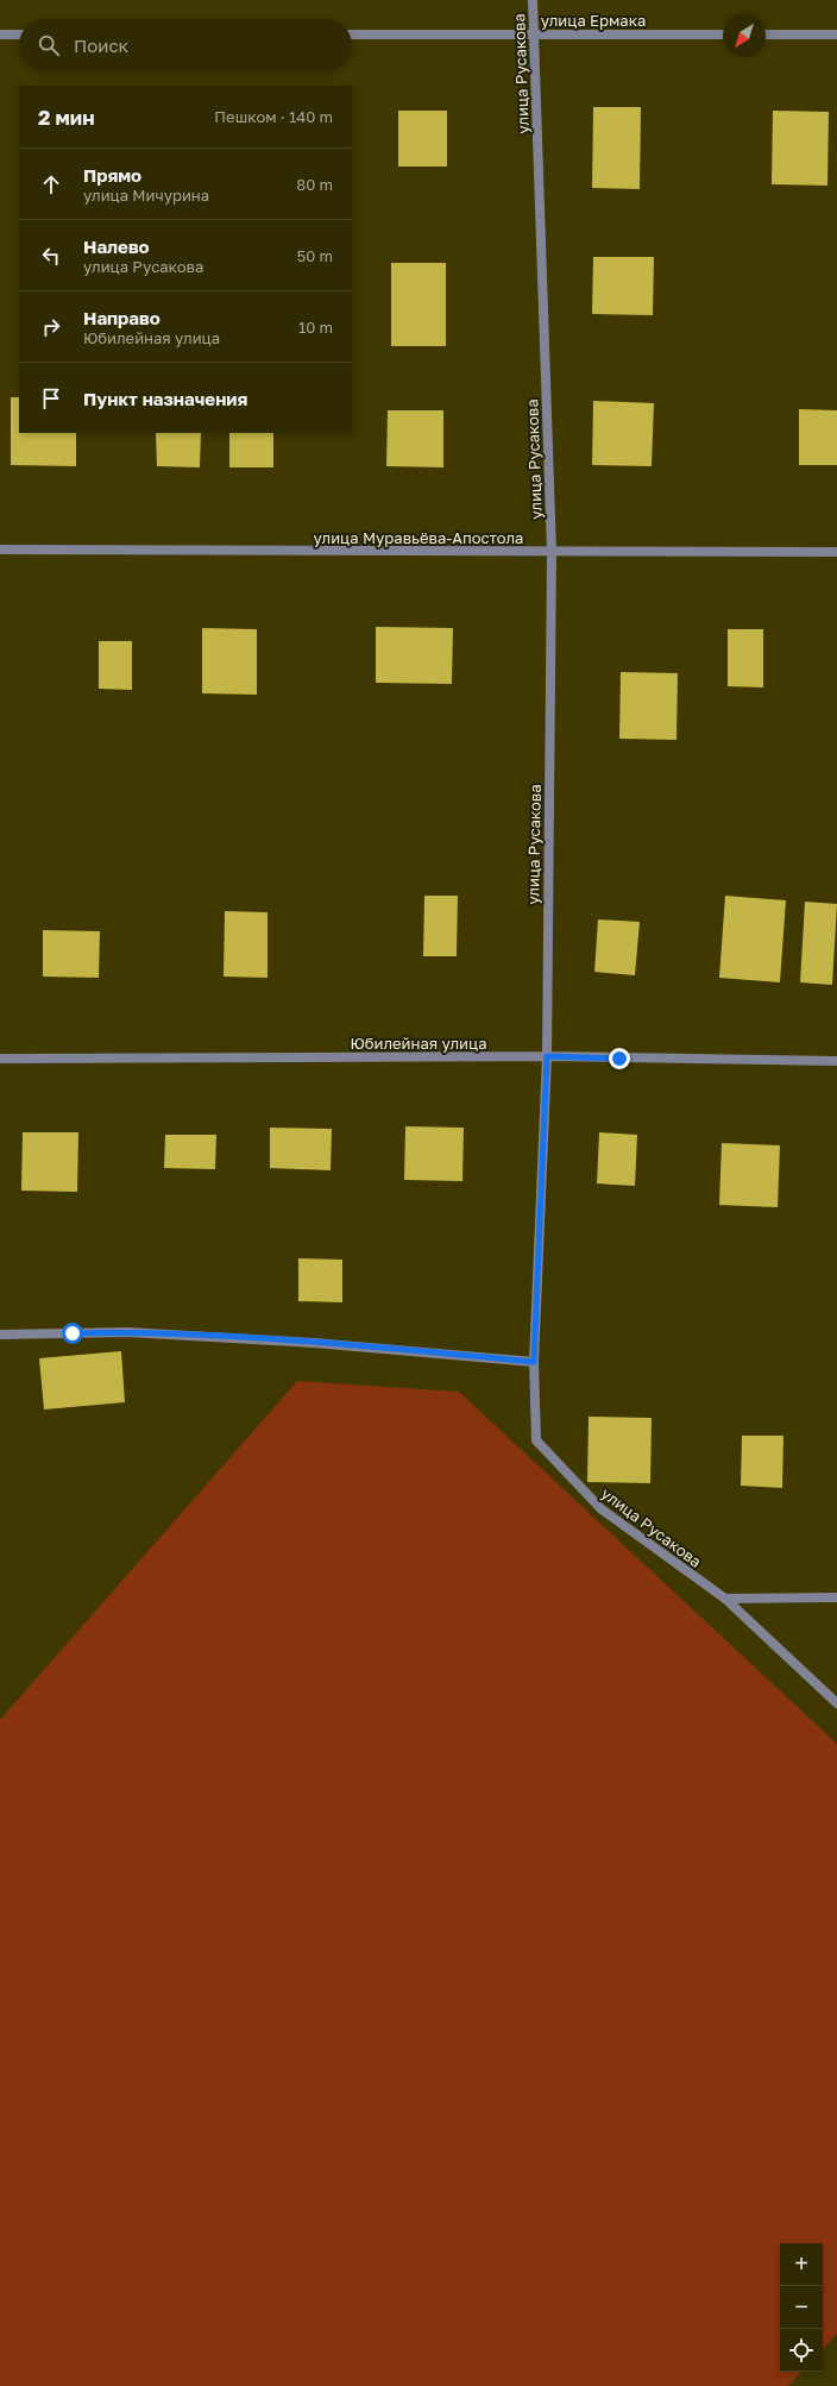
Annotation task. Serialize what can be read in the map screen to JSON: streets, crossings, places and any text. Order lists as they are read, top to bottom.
{
  "streets": {
    "street": [
      "улица Ермака",
      "улица Русакова",
      "улица Муравьёва-Апостола",
      "Юбилейная улица"
    ]
  },
  "crossings": [
    ["улица Ермака", "улица Русакова"],
    ["улица Русакова", "улица Муравьёва-Апостола"],
    ["улица Русакова", "Юбилейная улица"]
  ],
  "north": "bottom left",
  "page": {
    "search": "Поиск",
    "heading": ["2 мин", "Пешком · 140 m"],
    "list": [
      ["Прямо", "улица Мичурина", "80 m"],
      ["Налево", "улица Русакова", "50 m"],
      ["Направо", "Юбилейная улица", "10 m"],
      "Пункт назначения"
    ],
    "map_buttons": ["+", "−"]
  }
}
